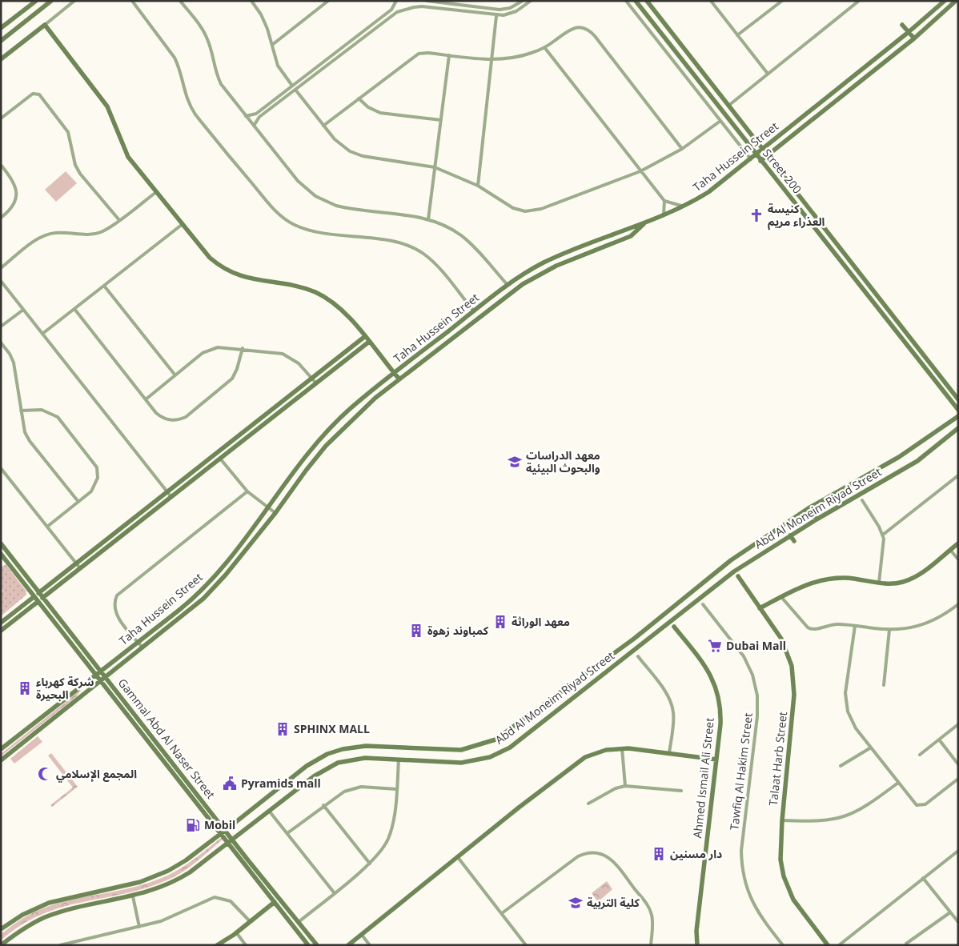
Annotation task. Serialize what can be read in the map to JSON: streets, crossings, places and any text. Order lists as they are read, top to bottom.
{
  "streets": {
    "street": [
      "Taha Hussein Street",
      "Street 200",
      "Abd Al Moneim Riyad Street",
      "Gammal Abd Al Naser Street",
      "Talaat Harb Street",
      "Tawfiq Al Hakim Street",
      "Ahmed Ismail Ali Street"
    ]
  },
  "crossings": [
    ["Taha Hussein Street", "Street 200"],
    ["Taha Hussein Street", "Gammal Abd Al Naser Street"],
    ["Abd Al Moneim Riyad Street", "Gammal Abd Al Naser Street"]
  ],
  "places": {
    "church": ["كنيسة العذراء مريم"],
    "school or university": ["معهد الدراسات والبحوث البيئية", "كلية التربية"],
    "building": [
      "معهد الوراثة",
      "كمباوند زهوة",
      "شركة كهرباء البحيرة",
      "SPHINX MALL",
      "دار مسنين"
    ],
    "supermarket": ["Dubai Mall"],
    "mosque": ["المجمع الإسلامي"],
    "public building": ["Pyramids mall"],
    "fuel station": ["Mobil"]
  }
}
